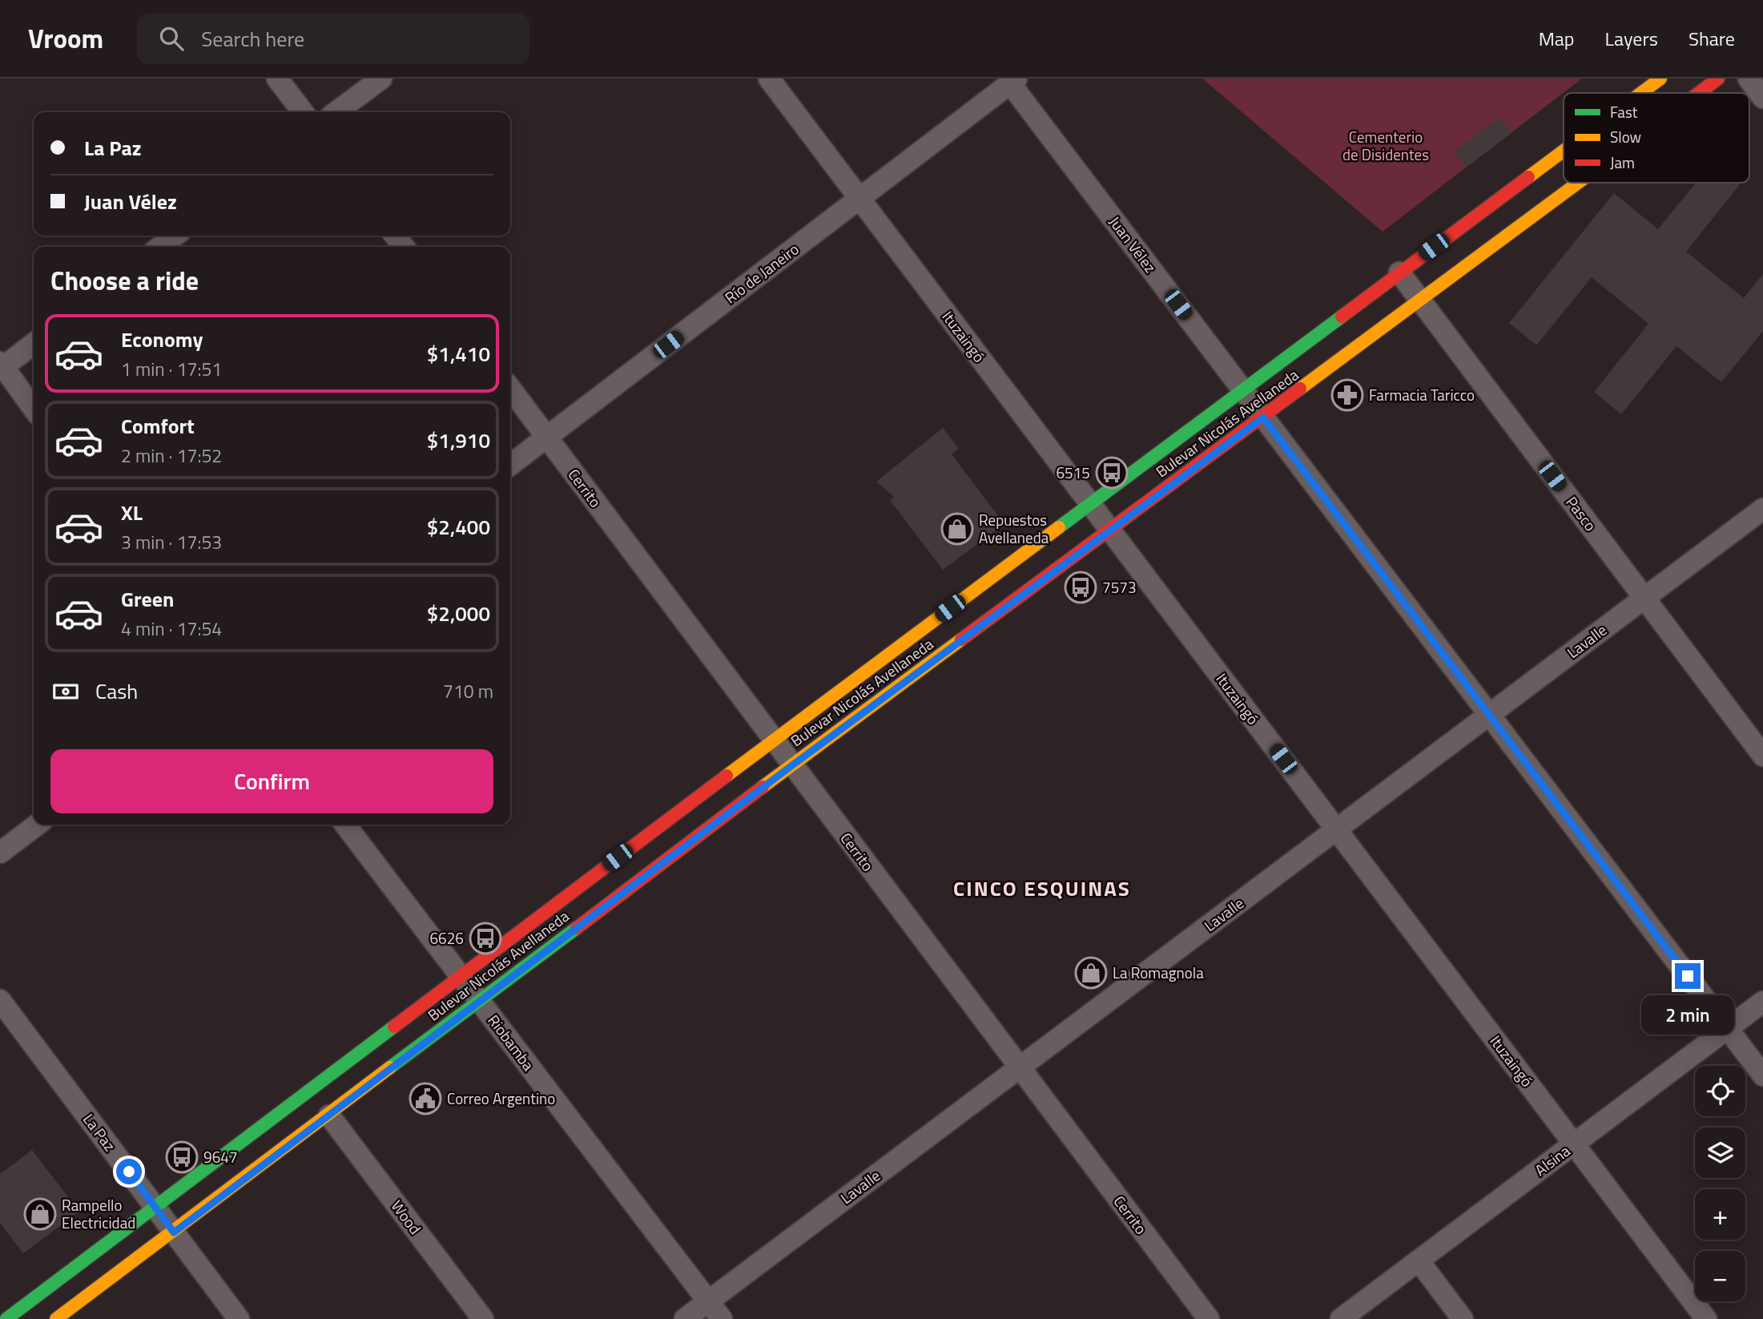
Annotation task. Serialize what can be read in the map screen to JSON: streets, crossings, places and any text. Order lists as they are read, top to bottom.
{
  "streets": {
    "main road": ["Bulevar Nicolás Avellaneda"],
    "street": [
      "Juan Vélez",
      "Río de Janeiro",
      "Ituzaingó",
      "Cerrito",
      "Pasco",
      "Lavalle",
      "Riobamba",
      "La Paz",
      "Alsina",
      "Wood"
    ]
  },
  "crossings": [
    ["Juan Vélez", "Río de Janeiro"],
    ["Juan Vélez", "Bulevar Nicolás Avellaneda"],
    ["Juan Vélez", "Lavalle"],
    ["Juan Vélez", "Alsina"],
    ["Río de Janeiro", "Ituzaingó"],
    ["Río de Janeiro", "Cerrito"],
    ["Ituzaingó", "Bulevar Nicolás Avellaneda"],
    ["Ituzaingó", "Lavalle"],
    ["Ituzaingó", "Alsina"],
    ["Bulevar Nicolás Avellaneda", "Cerrito"],
    ["Bulevar Nicolás Avellaneda", "Pasco"],
    ["Bulevar Nicolás Avellaneda", "Riobamba"],
    ["Bulevar Nicolás Avellaneda", "La Paz"],
    ["Bulevar Nicolás Avellaneda", "Wood"],
    ["Cerrito", "Lavalle"],
    ["Pasco", "Lavalle"],
    ["Lavalle", "Riobamba"]
  ],
  "districts": ["CINCO ESQUINAS"],
  "parks": ["Cementerio de Disidentes"],
  "places": {
    "pharmacy": ["Farmacia Taricco"],
    "bus stop": [
      "6515",
      "7573",
      "6626",
      "9647"
    ],
    "shop": ["Repuestos Avellaneda", "La Romagnola", "Rampello Electricidad"],
    "public building": ["Correo Argentino"]
  },
  "legend": ["Fast", "Slow", "Jam"],
  "page": {
    "header": "Vroom",
    "search": "Search here",
    "nav": ["Map", "Layers", "Share"],
    "banner": ["La Paz", "Juan Vélez"],
    "heading": "Choose a ride",
    "list": [
      {
        "name": "Economy",
        "note": "1 min · 17:51",
        "value": "$1,410"
      },
      {
        "name": "Comfort",
        "note": "2 min · 17:52",
        "value": "$1,910"
      },
      {
        "name": "XL",
        "note": "3 min · 17:53",
        "value": "$2,400"
      },
      {
        "name": "Green",
        "note": "4 min · 17:54",
        "value": "$2,000"
      }
    ],
    "pay": ["Cash", "710 m"],
    "buttons": "Confirm",
    "bubble": "2 min",
    "map_buttons": ["+", "−"]
  }
}
